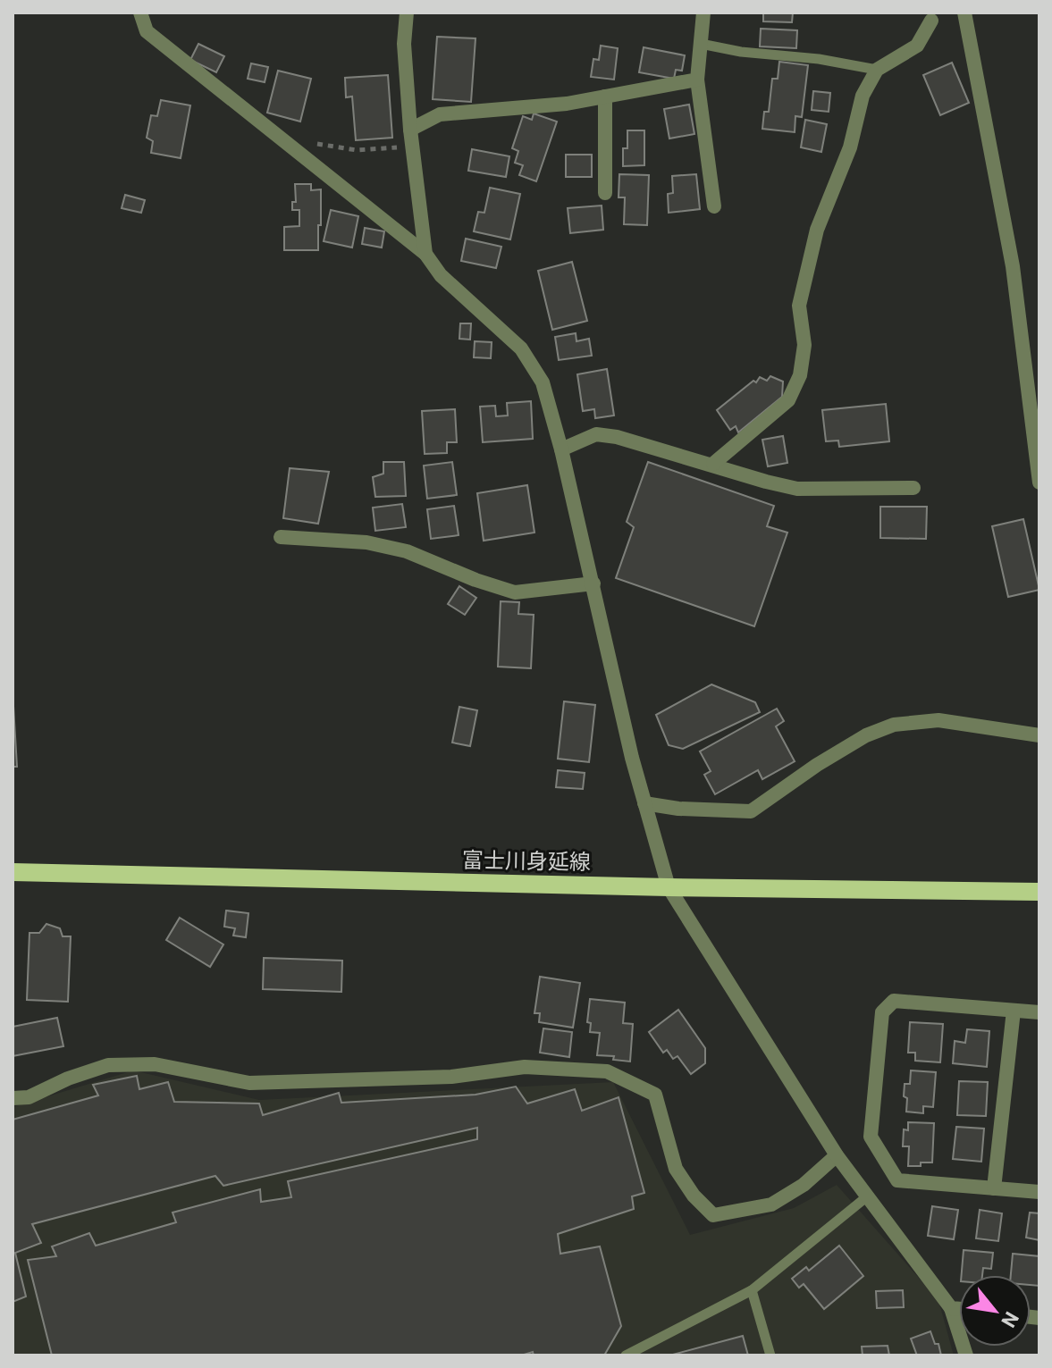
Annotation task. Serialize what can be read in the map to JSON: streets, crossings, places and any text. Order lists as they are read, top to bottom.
{
  "streets": {
    "main road": ["富士川身延線"]
  },
  "north": "bottom right"
}
